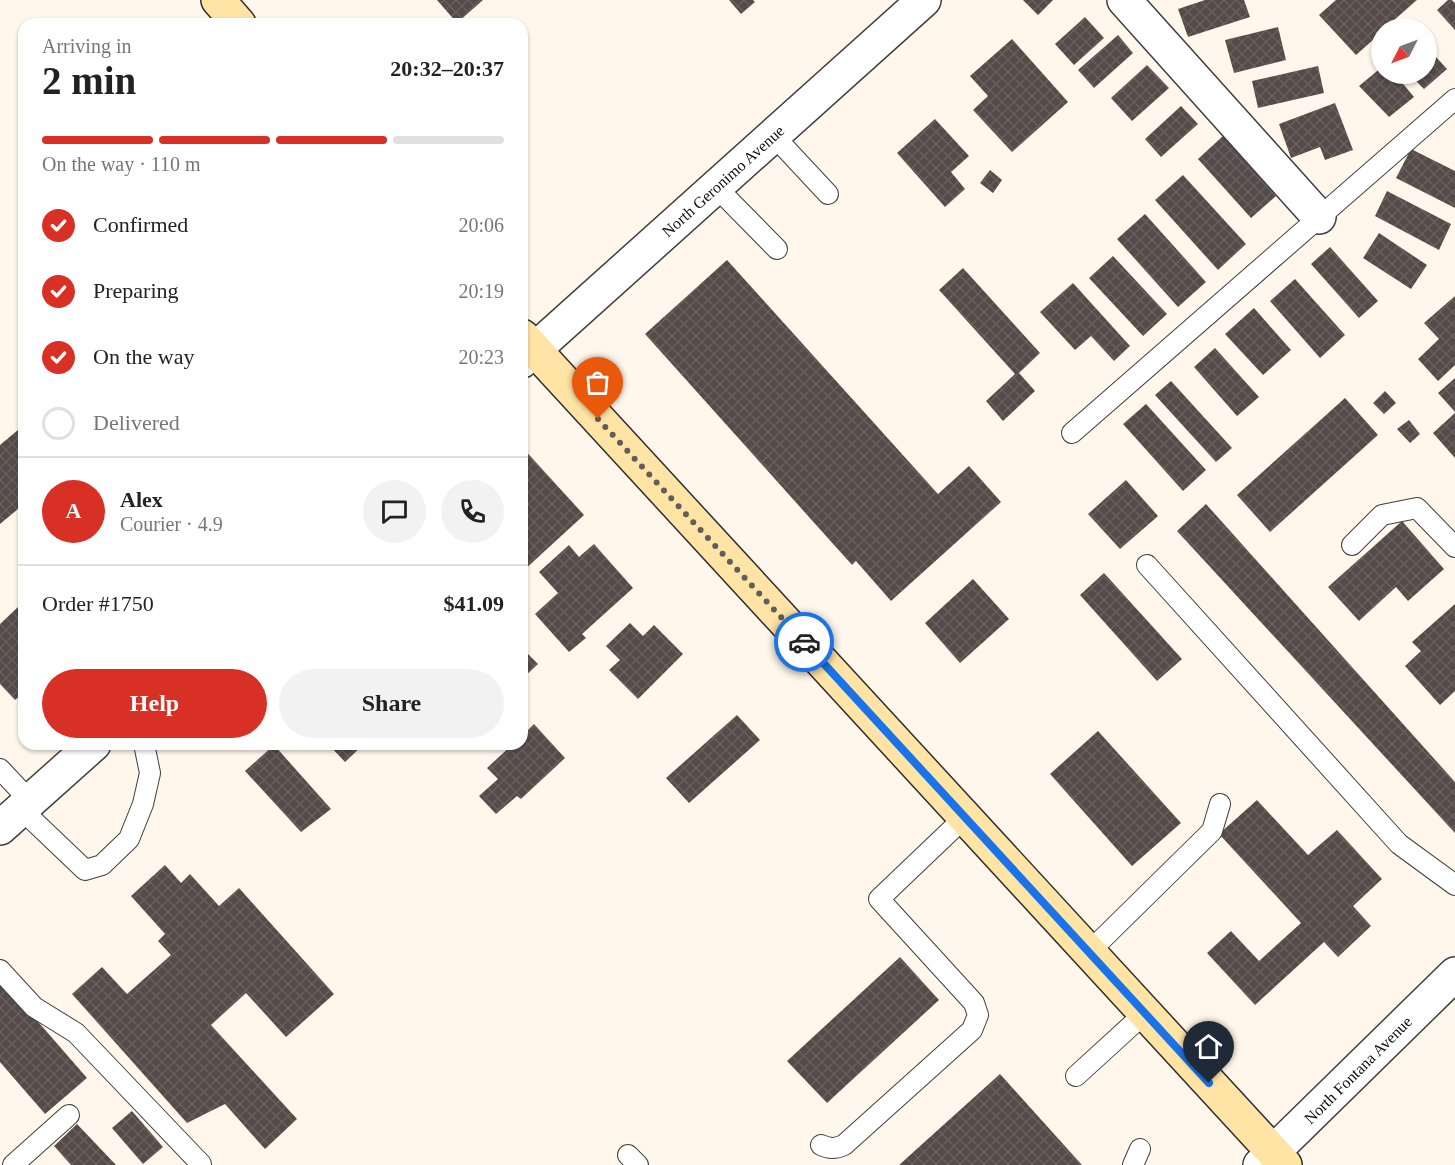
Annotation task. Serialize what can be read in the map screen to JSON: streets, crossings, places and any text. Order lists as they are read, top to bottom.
{
  "streets": {
    "street": ["North Geronimo Avenue", "North Fontana Avenue"]
  },
  "north": "bottom left",
  "page": {
    "heading": ["2 min", "Arriving in", "20:32–20:37"],
    "panel": [
      "Alex",
      "Courier · 4.9",
      "Order #1750",
      "$41.09"
    ],
    "bar": "On the way · 110 m",
    "list": [
      ["Confirmed", "20:06"],
      ["Preparing", "20:19"],
      ["On the way", "20:23"],
      "Delivered"
    ],
    "round": "A",
    "buttons": ["Help", "Share"]
  }
}
